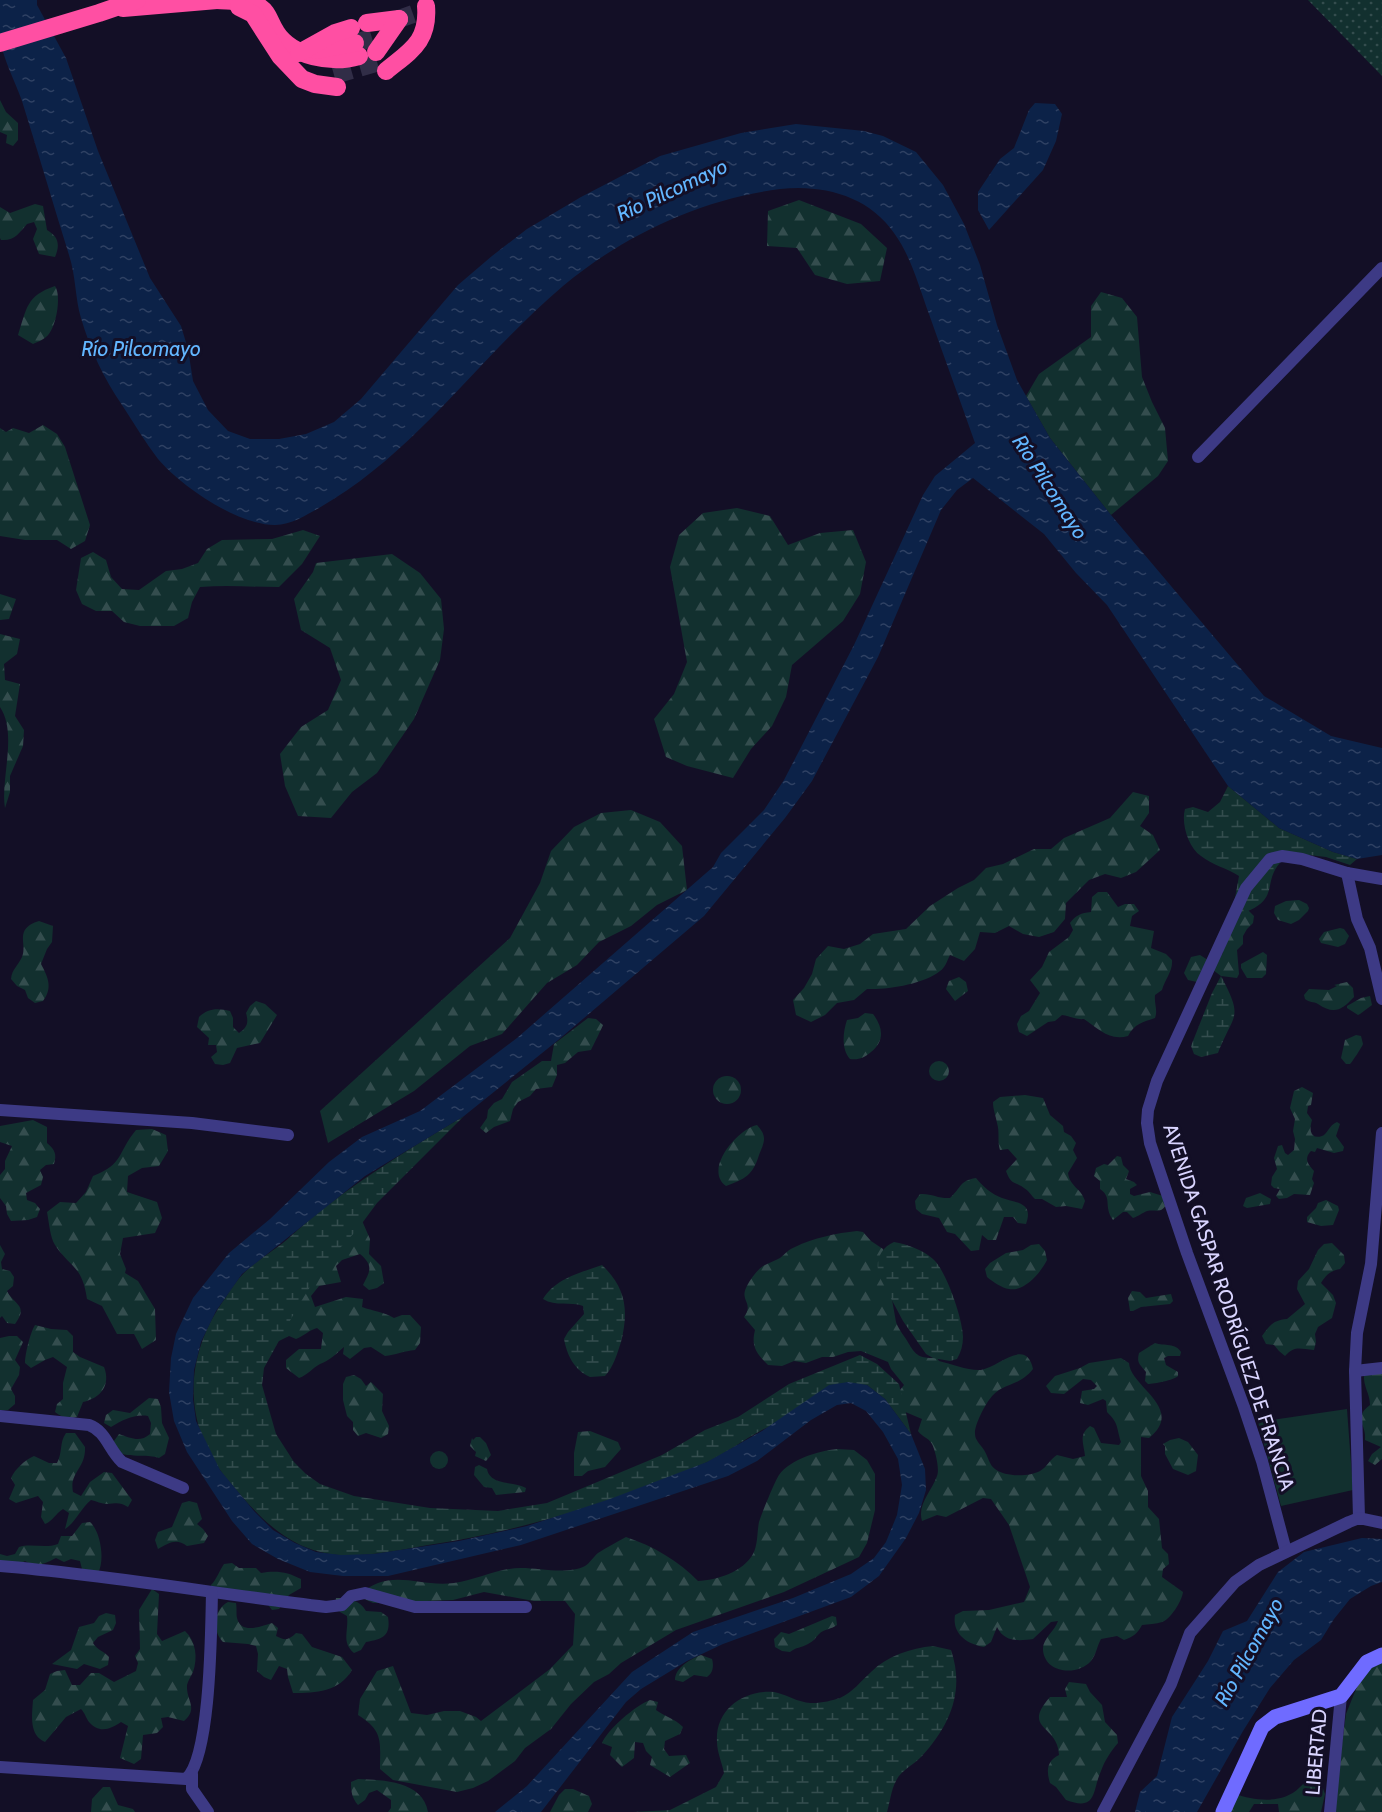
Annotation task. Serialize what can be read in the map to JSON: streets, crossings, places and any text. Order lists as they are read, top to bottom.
{
  "streets": {
    "street": ["AVENIDA GASPAR RODRÍGUEZ DE FRANCIA", "LIBERTAD"]
  },
  "water": ["Río Pilcomayo"]
}
